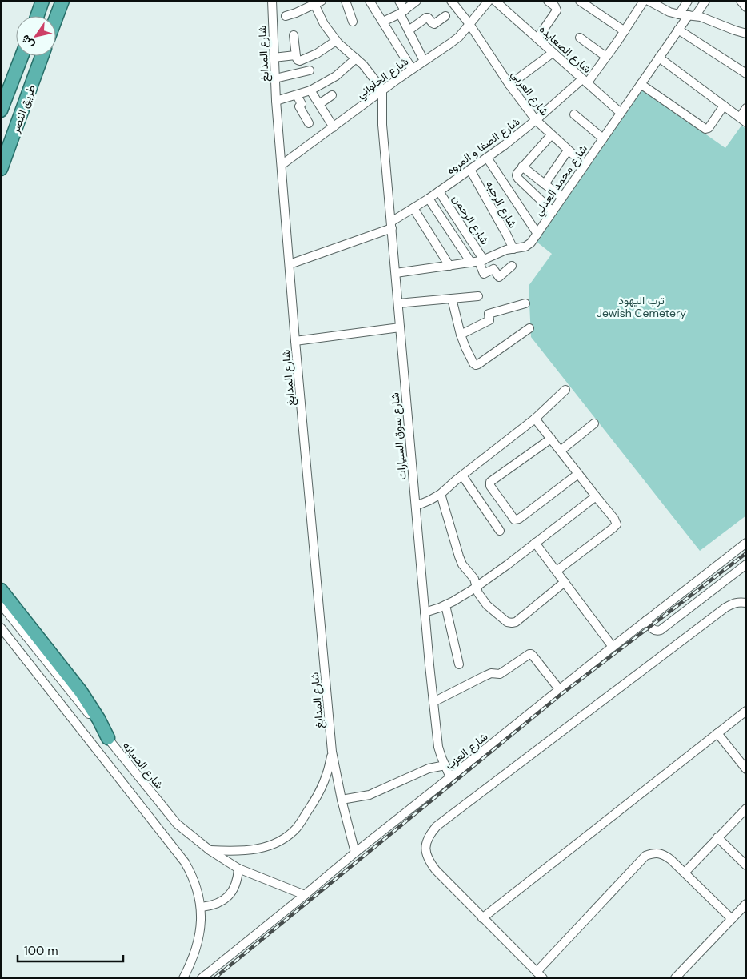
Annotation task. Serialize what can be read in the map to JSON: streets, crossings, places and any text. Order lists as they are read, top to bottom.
{
  "streets": {
    "highway": ["طريق النصر"],
    "street": [
      "شارع الصعايده",
      "شارع المدابغ",
      "شارع الحلواني",
      "شارع العربي",
      "شارع الصفا و المروه",
      "شارع محمد العدلي",
      "شارع الرحبه",
      "شارع الرحمن",
      "شارع سوق السيارات",
      "شارع العزب",
      "شارع الصيانه"
    ]
  },
  "crossings": [
    ["شارع الصعايده", "شارع الصفا و المروه"],
    ["شارع الصعايده", "شارع محمد العدلي"],
    ["شارع المدابغ", "شارع الحلواني"],
    ["شارع المدابغ", "شارع الصفا و المروه"],
    ["شارع المدابغ", "شارع العزب"],
    ["شارع المدابغ", "شارع الصيانه"],
    ["شارع الحلواني", "شارع العربي"],
    ["شارع الحلواني", "شارع سوق السيارات"],
    ["شارع العربي", "شارع الصفا و المروه"],
    ["شارع العربي", "شارع محمد العدلي"],
    ["شارع الصفا و المروه", "شارع الرحبه"],
    ["شارع الصفا و المروه", "شارع الرحمن"],
    ["شارع الصفا و المروه", "شارع سوق السيارات"],
    ["شارع محمد العدلي", "شارع الرحبه"],
    ["شارع محمد العدلي", "شارع الرحمن"],
    ["شارع محمد العدلي", "شارع سوق السيارات"],
    ["شارع سوق السيارات", "شارع العزب"],
    ["شارع العزب", "شارع الصيانه"]
  ],
  "parks": ["ترب اليهود Jewish Cemetery"],
  "scale_bar": "100 m",
  "north": "bottom left"
}
